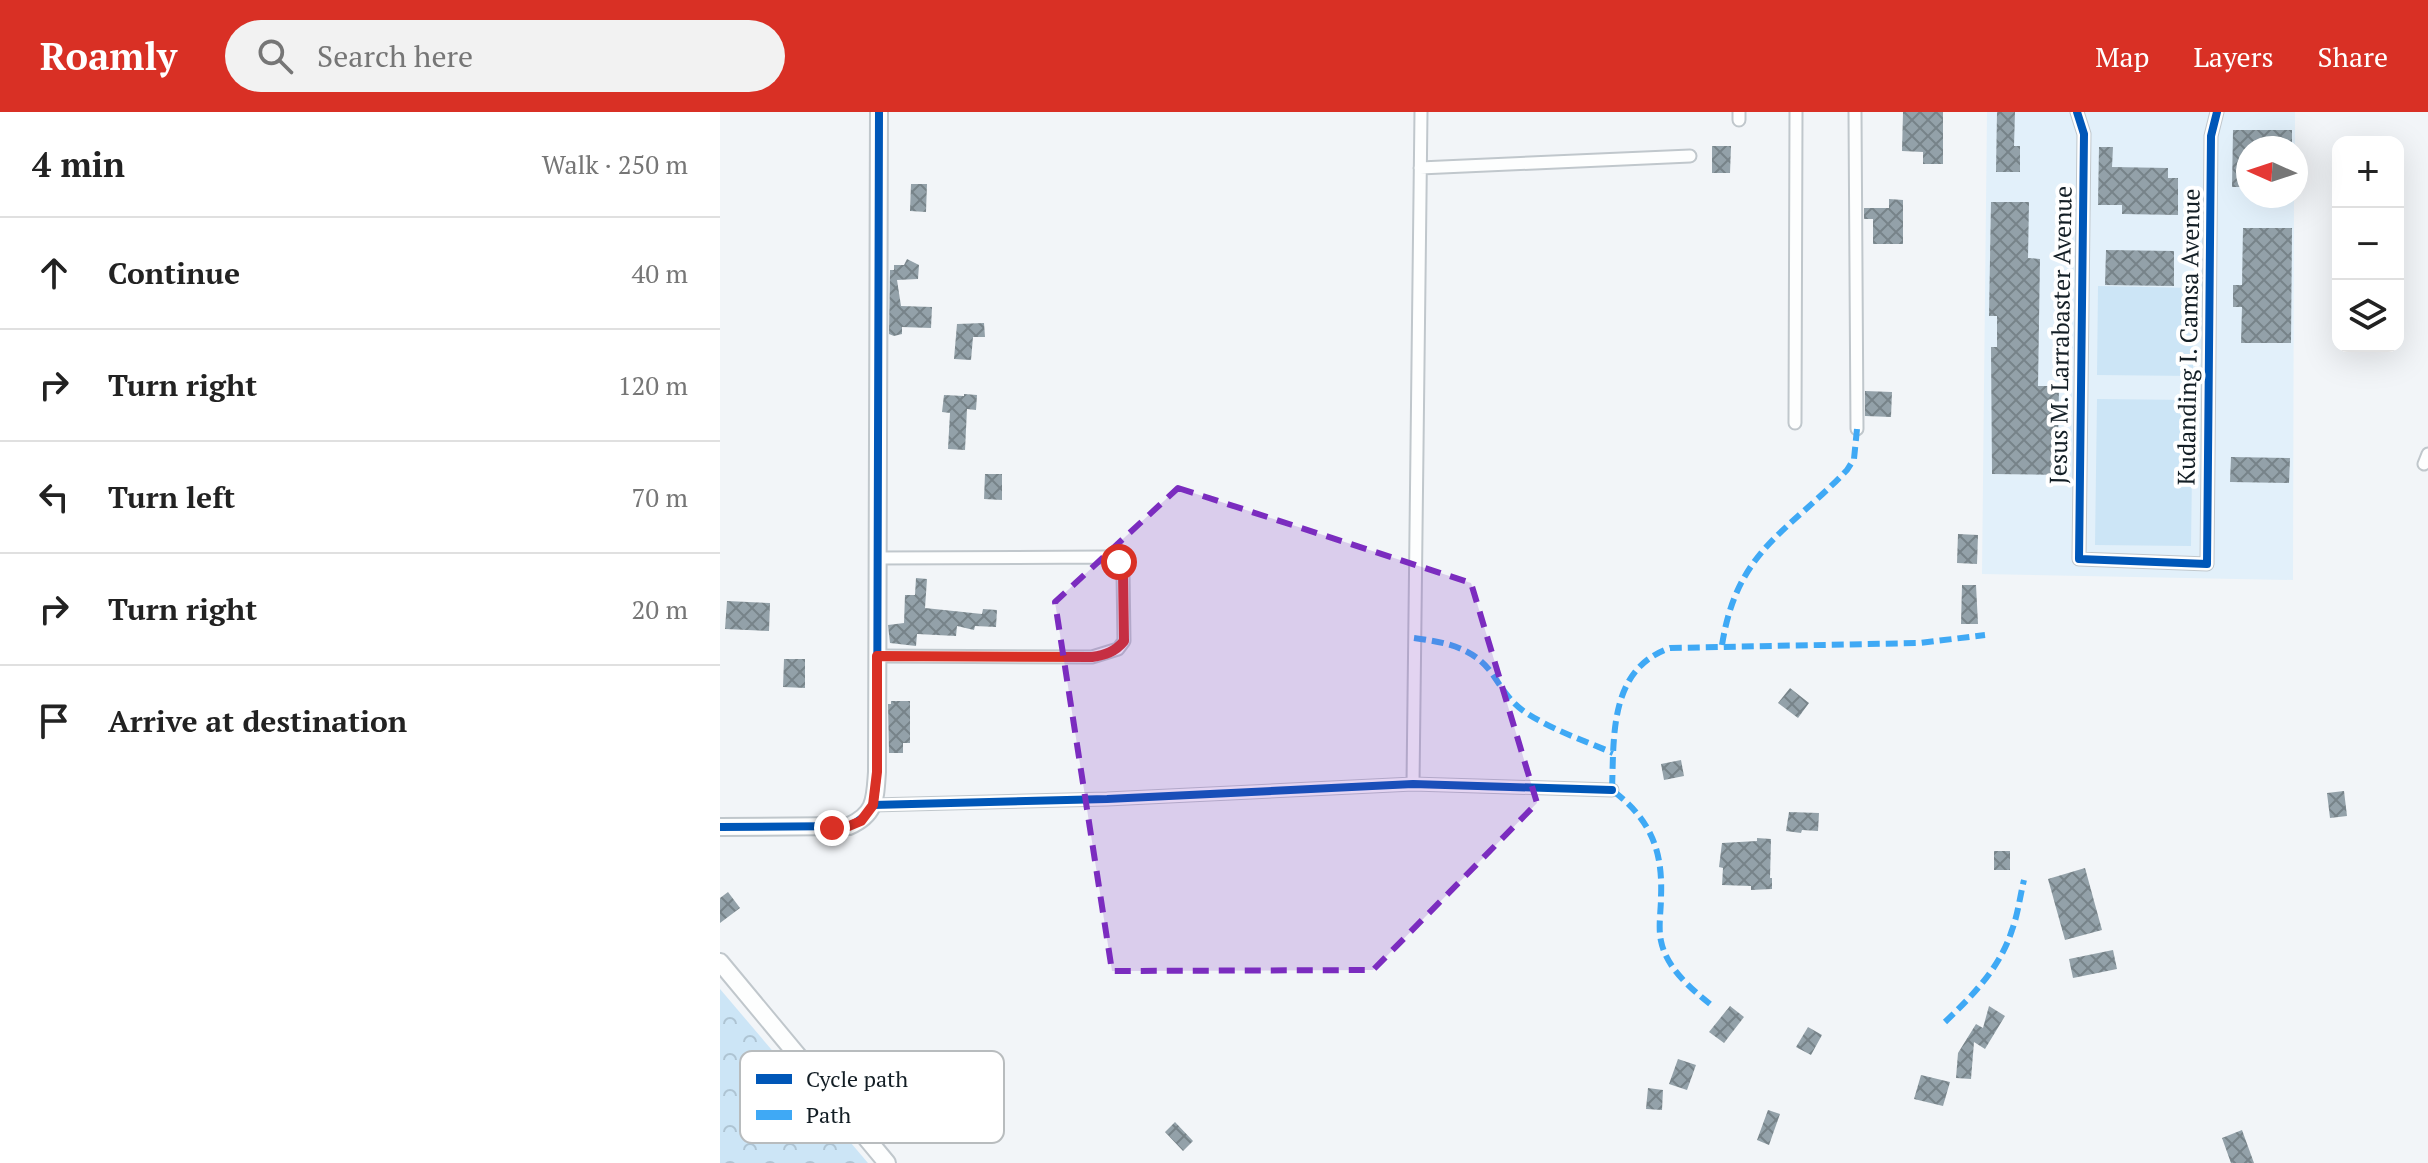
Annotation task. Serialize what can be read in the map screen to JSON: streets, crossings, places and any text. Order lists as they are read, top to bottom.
{
  "streets": {
    "street": ["Jesus M. Larrabaster Avenue", "Kudanding I. Camsa Avenue"]
  },
  "crossings": [
    ["Jesus M. Larrabaster Avenue", "Kudanding I. Camsa Avenue"]
  ],
  "legend": ["Cycle path", "Path"],
  "north": "left",
  "page": {
    "header": "Roamly",
    "search": "Search here",
    "nav": ["Map", "Layers", "Share"],
    "heading": ["4 min", "Walk · 250 m"],
    "map_buttons": ["+", "−"],
    "list": [
      ["Continue", "40 m"],
      ["Turn right", "120 m"],
      ["Turn left", "70 m"],
      ["Turn right", "20 m"],
      "Arrive at destination"
    ]
  }
}
